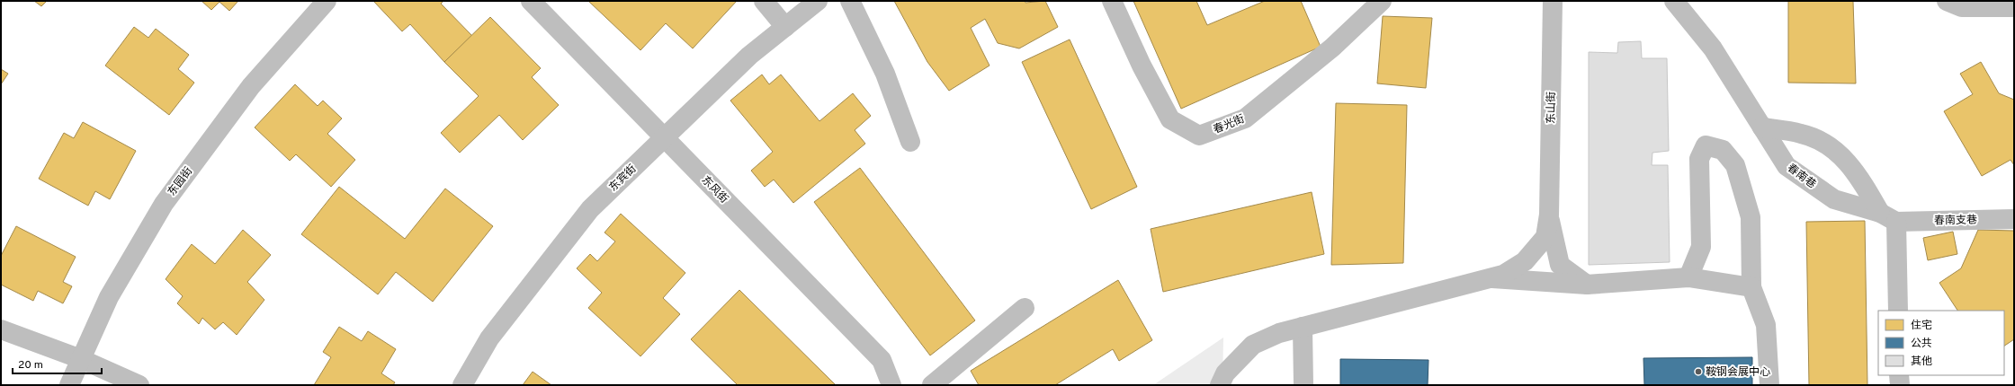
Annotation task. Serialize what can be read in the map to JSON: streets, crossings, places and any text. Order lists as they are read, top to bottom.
{
  "streets": {
    "street": [
      "东山街",
      "春光街",
      "春南巷",
      "东宾街",
      "东园街",
      "东风街",
      "春南支巷"
    ]
  },
  "crossings": [
    ["春南巷", "春南支巷"],
    ["东宾街", "东风街"]
  ],
  "places": ["鞍钢会展中心"],
  "legend": ["住宅", "公共", "其他"],
  "scale_bar": "20 m"
}
